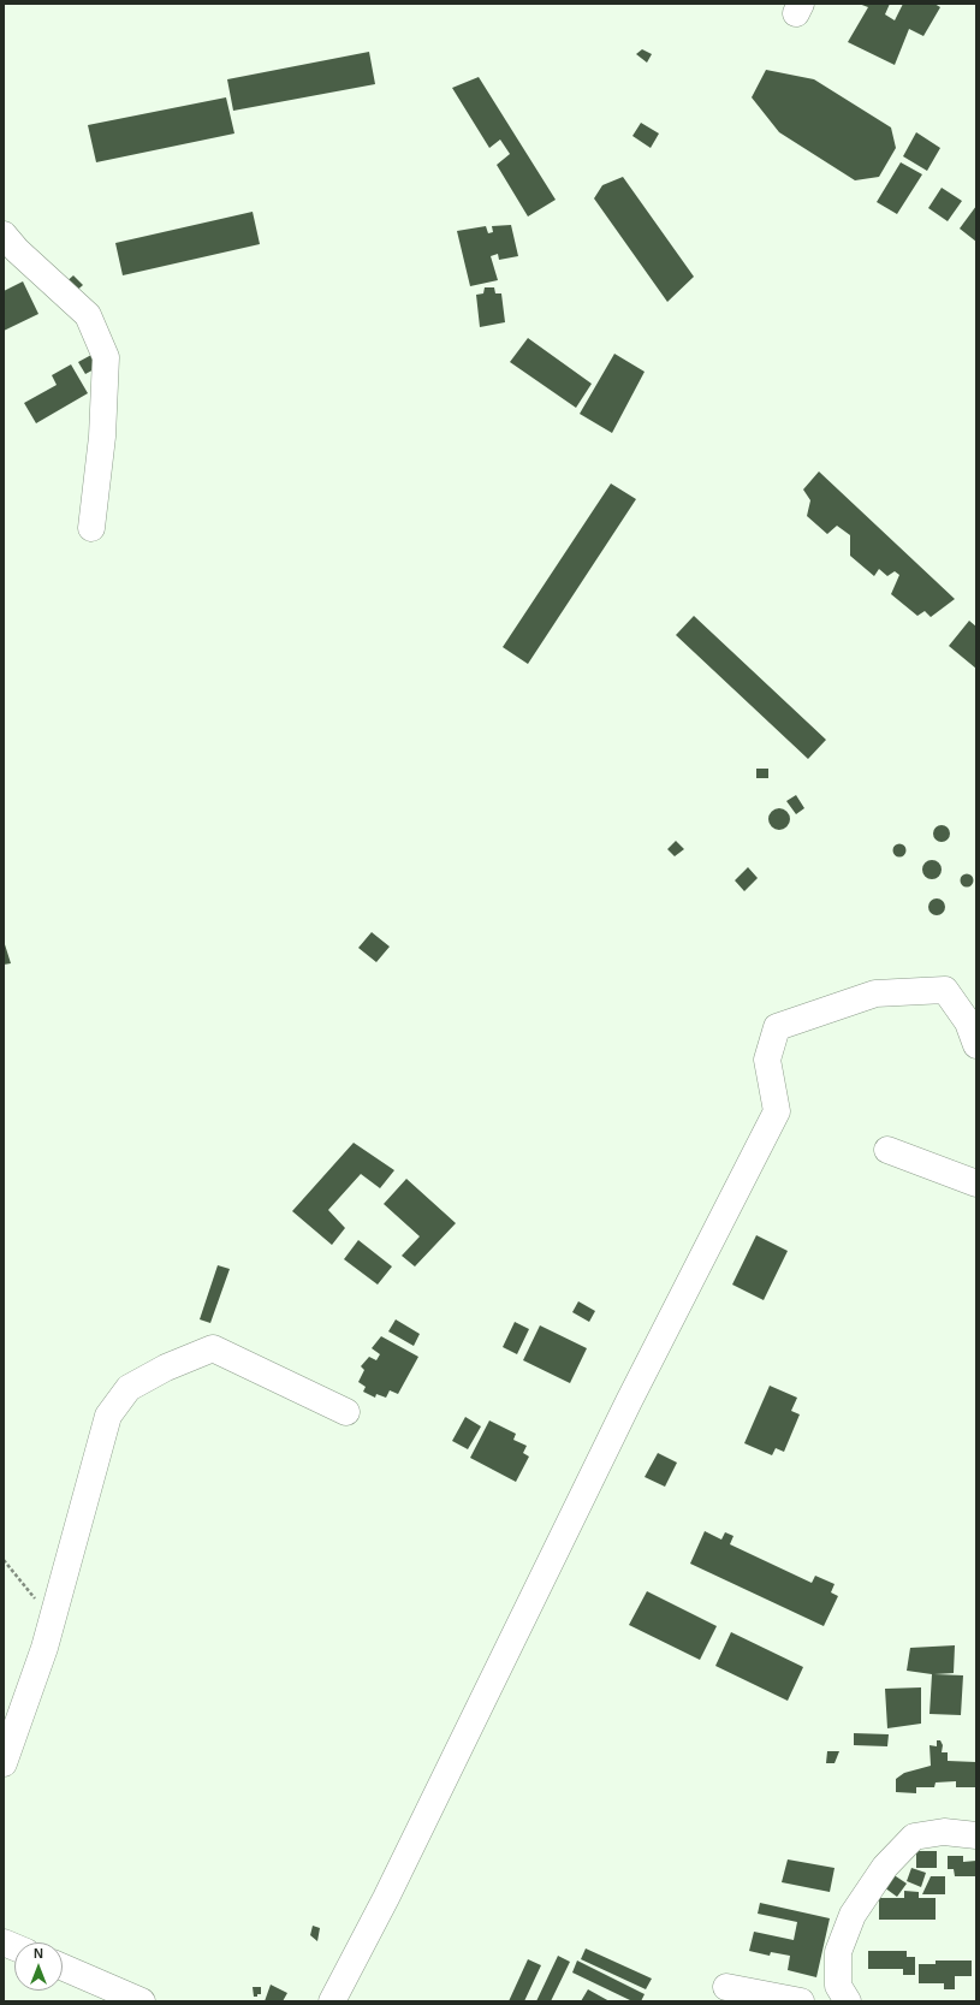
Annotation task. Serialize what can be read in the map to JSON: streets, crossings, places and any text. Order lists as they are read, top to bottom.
{
  "north": "top"
}
